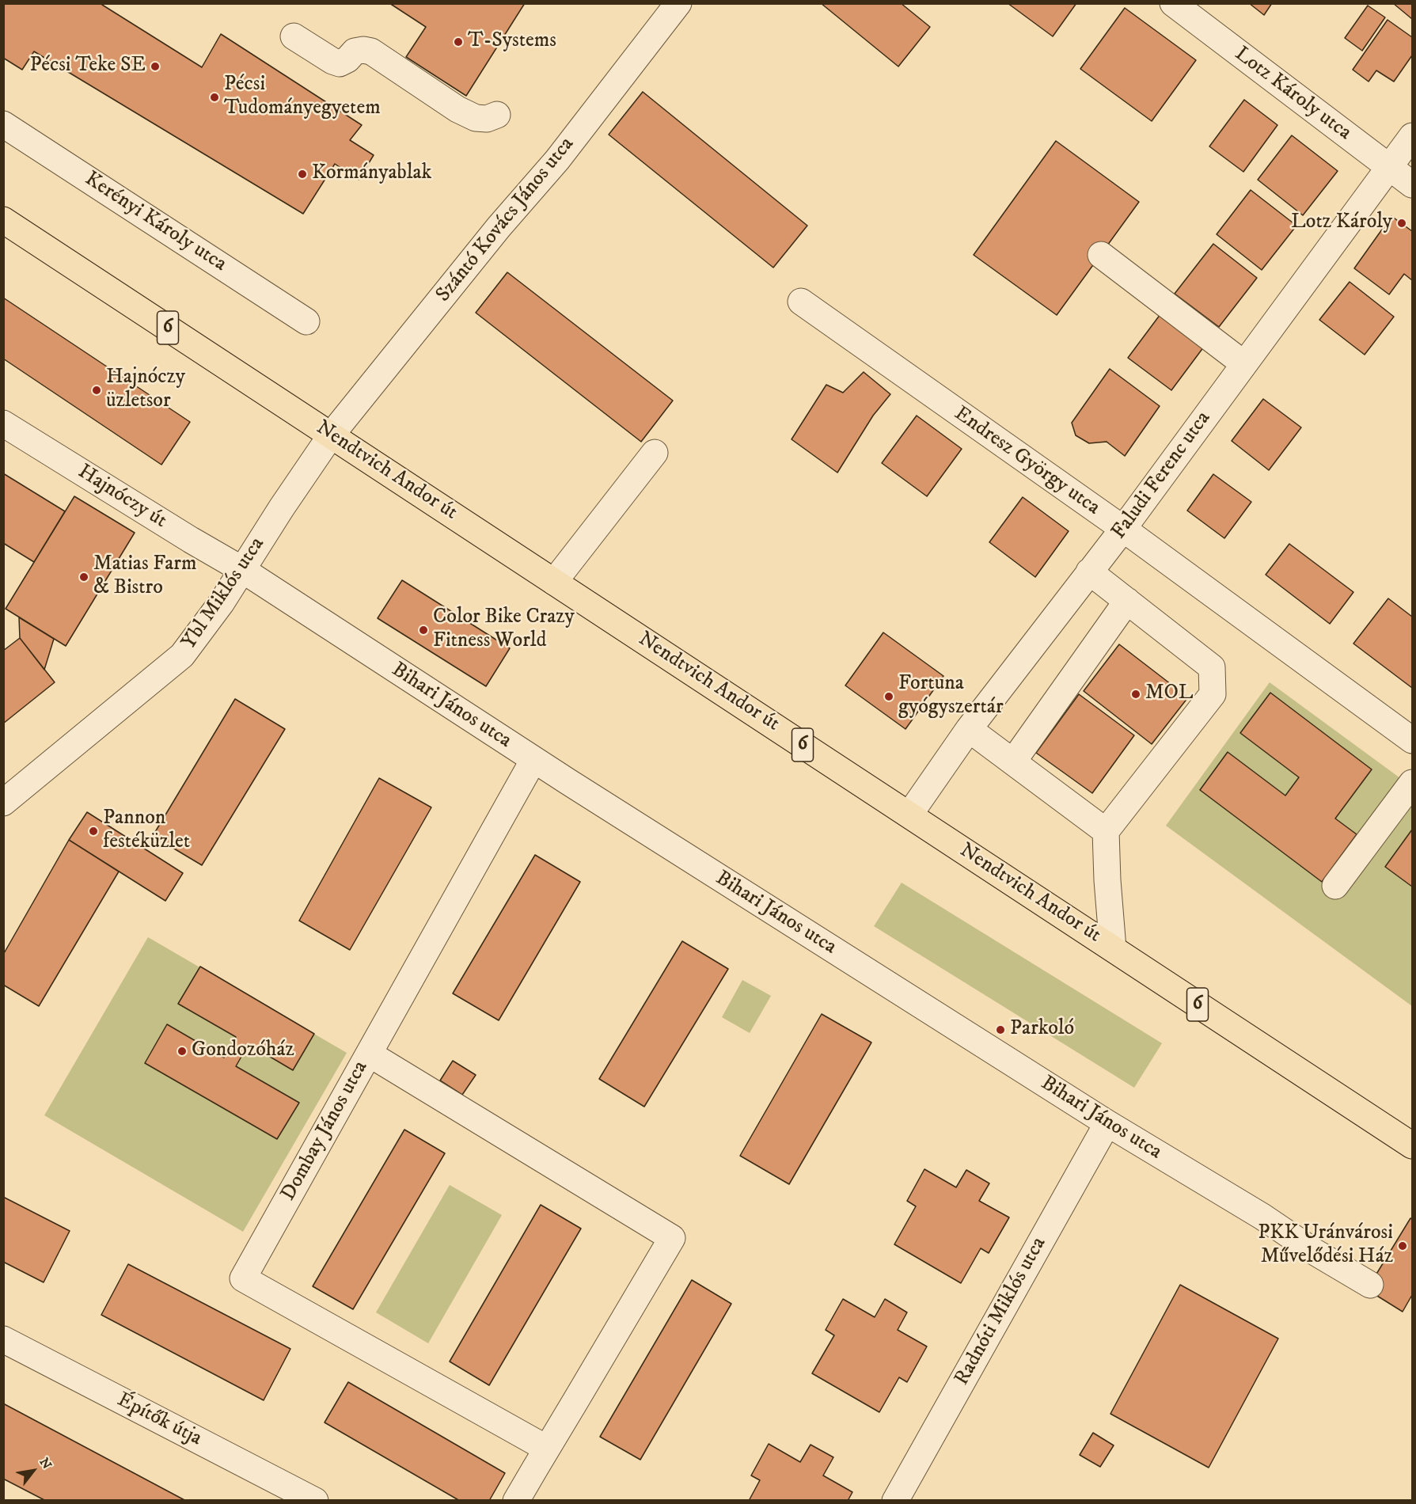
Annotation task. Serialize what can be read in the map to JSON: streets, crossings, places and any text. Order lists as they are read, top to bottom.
{
  "streets": {
    "main road": ["6", "Nendtvich Andor út"],
    "street": [
      "Lotz Károly utca",
      "Szántó Kovács János utca",
      "Kerényi Károly utca",
      "Endresz György utca",
      "Faludi Ferenc utca",
      "Hajnóczy út",
      "Ybl Miklós utca",
      "Bihari János utca",
      "Dombay János utca",
      "Radnóti Miklós utca",
      "Építők útja"
    ]
  },
  "crossings": [
    ["Lotz Károly utca", "Faludi Ferenc utca"],
    ["Szántó Kovács János utca", "Nendtvich Andor út"],
    ["Szántó Kovács János utca", "Ybl Miklós utca"],
    ["Endresz György utca", "Faludi Ferenc utca"],
    ["Nendtvich Andor út", "Faludi Ferenc utca"],
    ["Nendtvich Andor út", "Ybl Miklós utca"],
    ["Hajnóczy út", "Ybl Miklós utca"],
    ["Hajnóczy út", "Bihari János utca"],
    ["Ybl Miklós utca", "Bihari János utca"],
    ["Bihari János utca", "Radnóti Miklós utca"]
  ],
  "places": [
    "T-Systems",
    "Pécsi Teke SE",
    "Pécsi Tudományegyetem",
    "Kormányablak",
    "Lotz Károly",
    "Hajnóczy üzletsor",
    "Matias Farm & Bistro",
    "Color Bike Crazy Fitness World",
    "MOL",
    "Fortuna gyógyszertár",
    "Pannon festéküzlet",
    "Parkoló",
    "Gondozóház",
    "PKK Uránvárosi Művelődési Ház"
  ],
  "north": "top right"
}
